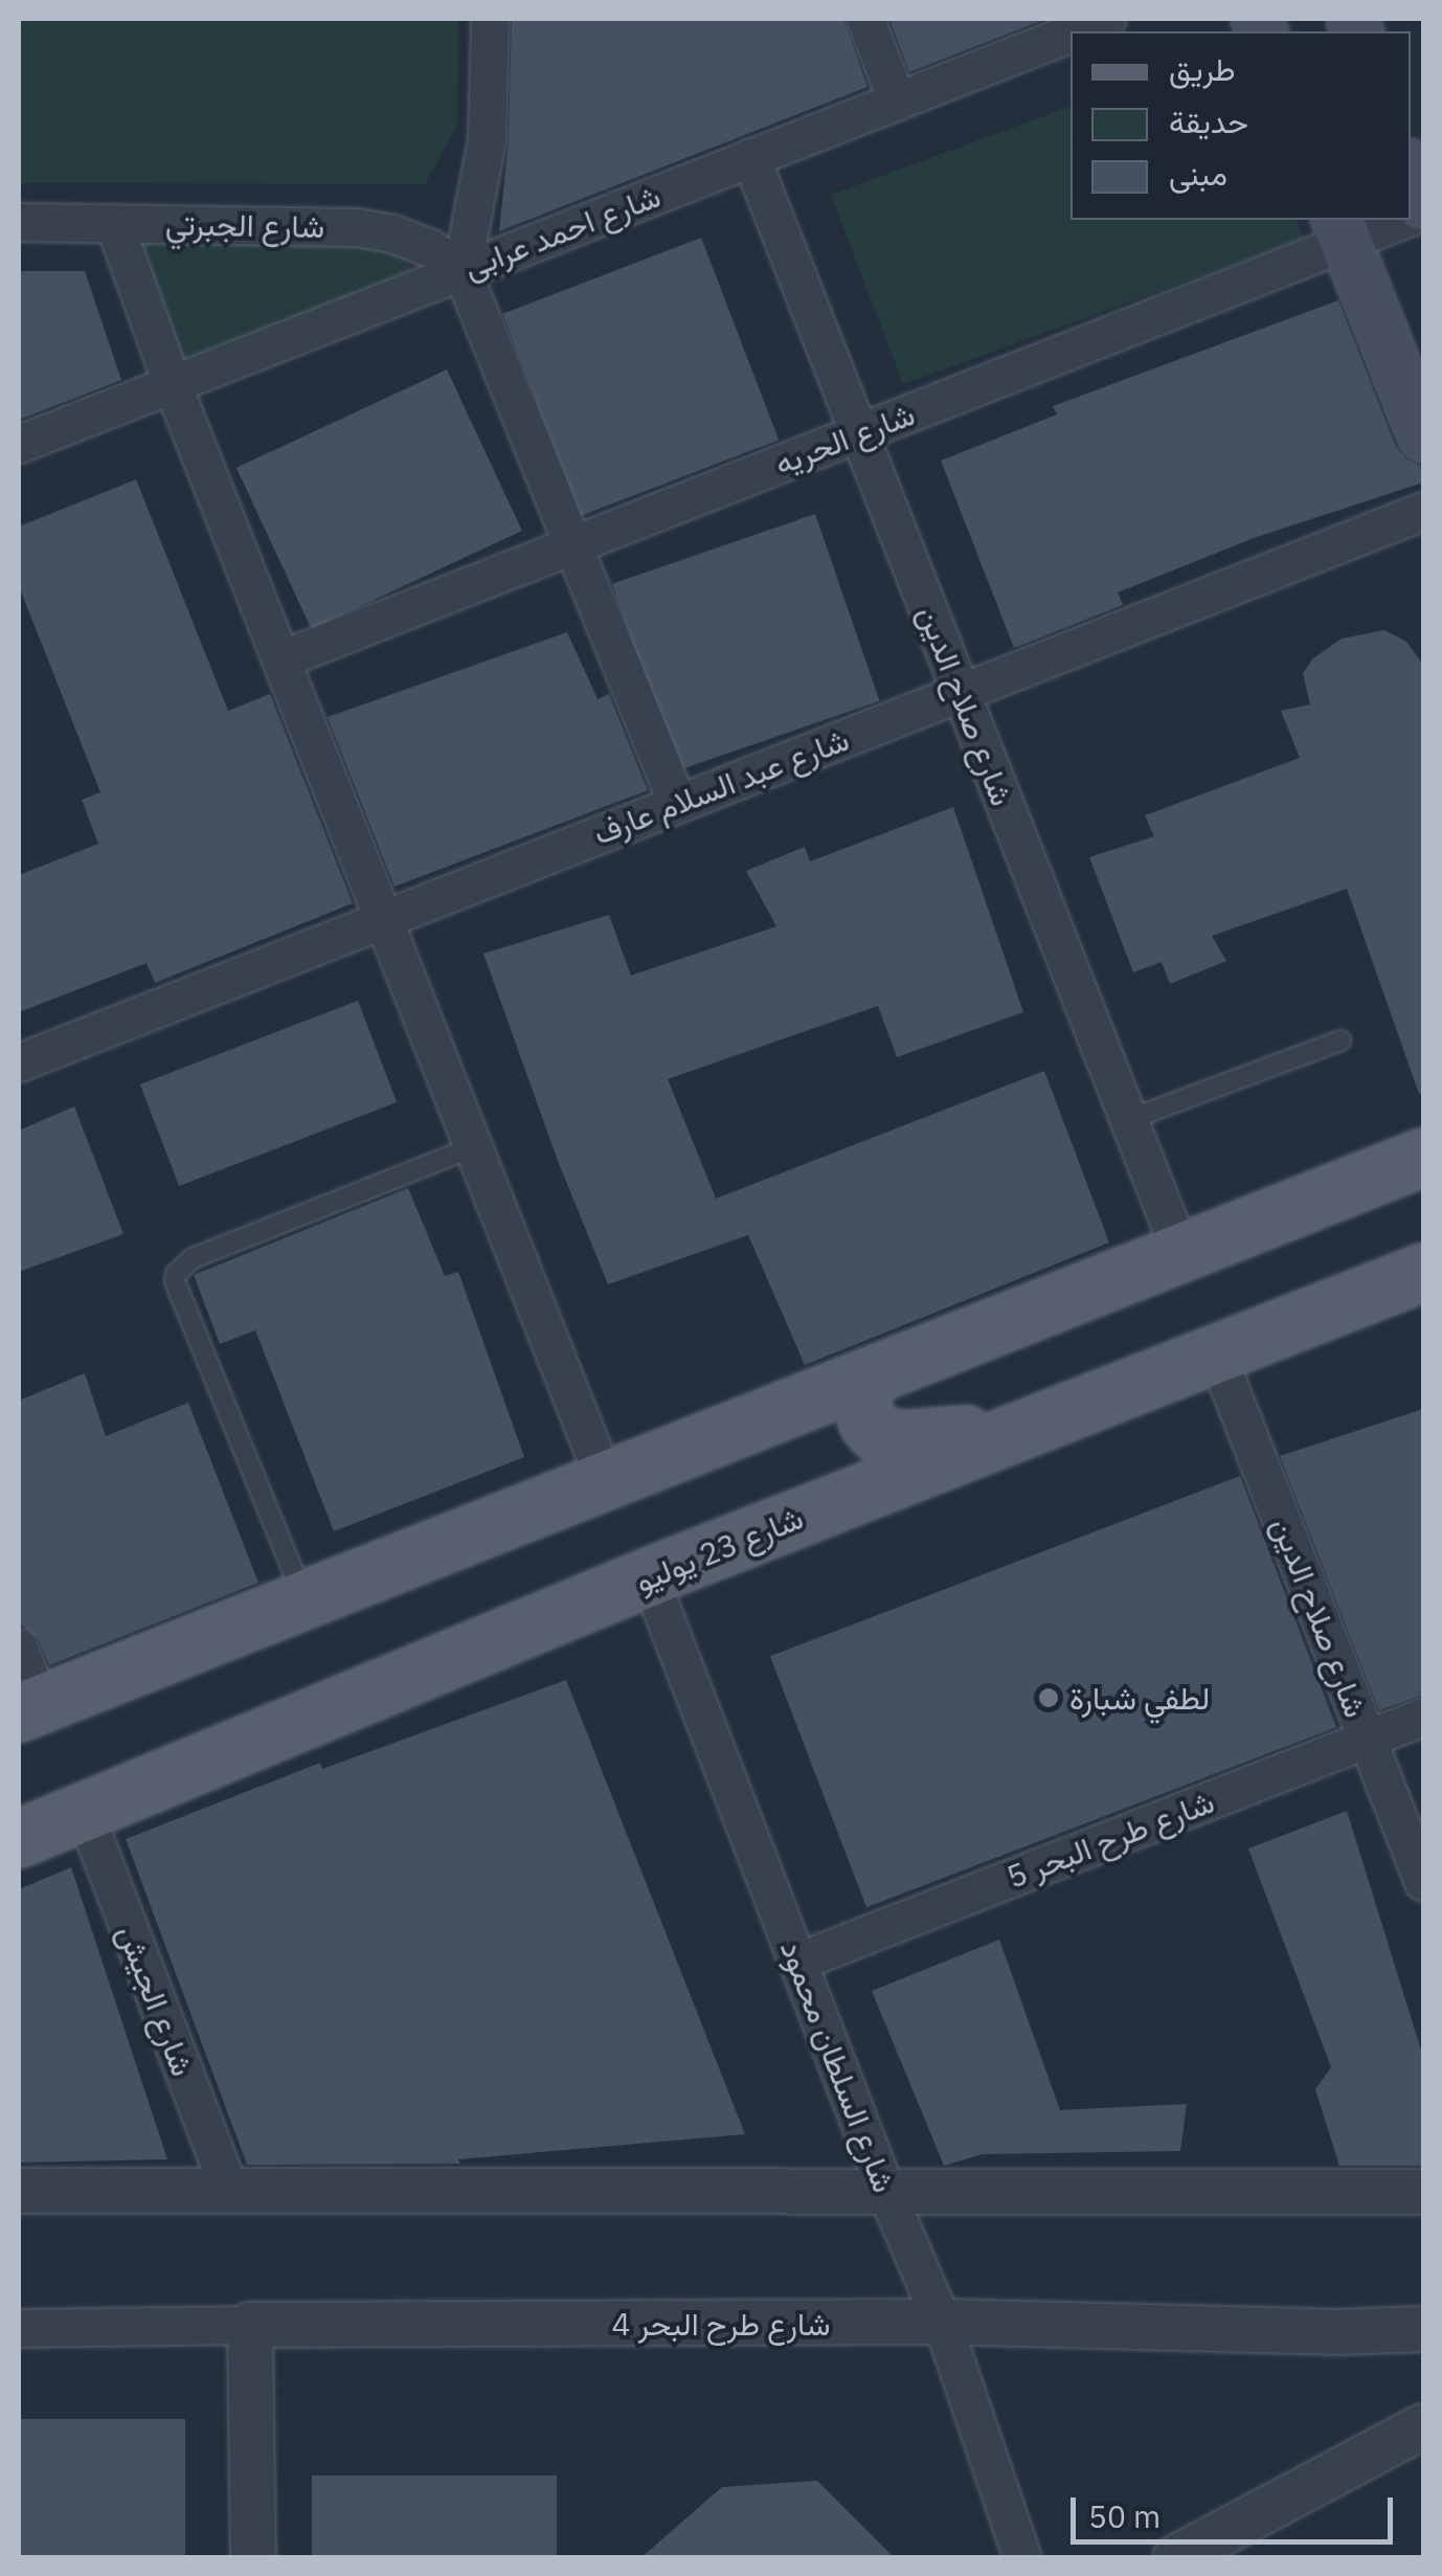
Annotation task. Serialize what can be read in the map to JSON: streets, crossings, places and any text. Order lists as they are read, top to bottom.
{
  "streets": {
    "main road": ["شارع 23 يوليو"],
    "street": [
      "شارع الجبرتي",
      "شارع احمد عرابى",
      "شارع الحريه",
      "شارع صلاح الدين",
      "شارع عبد السلام عارف",
      "شارع طرح البحر 5",
      "شارع الجيش",
      "شارع السلطان محمود",
      "شارع طرح البحر 4"
    ]
  },
  "crossings": [
    ["شارع الجبرتي", "شارع احمد عرابى"],
    ["شارع احمد عرابى", "شارع صلاح الدين"],
    ["شارع الحريه", "شارع صلاح الدين"],
    ["شارع صلاح الدين", "شارع عبد السلام عارف"],
    ["شارع صلاح الدين", "شارع 23 يوليو"],
    ["شارع صلاح الدين", "شارع طرح البحر 5"],
    ["شارع 23 يوليو", "شارع الجيش"],
    ["شارع 23 يوليو", "شارع السلطان محمود"],
    ["شارع طرح البحر 5", "شارع السلطان محمود"],
    ["شارع السلطان محمود", "شارع طرح البحر 4"]
  ],
  "places": ["لطفي شبارة"],
  "legend": ["طريق", "حديقة", "مبنى"],
  "scale_bar": "50 m"
}
